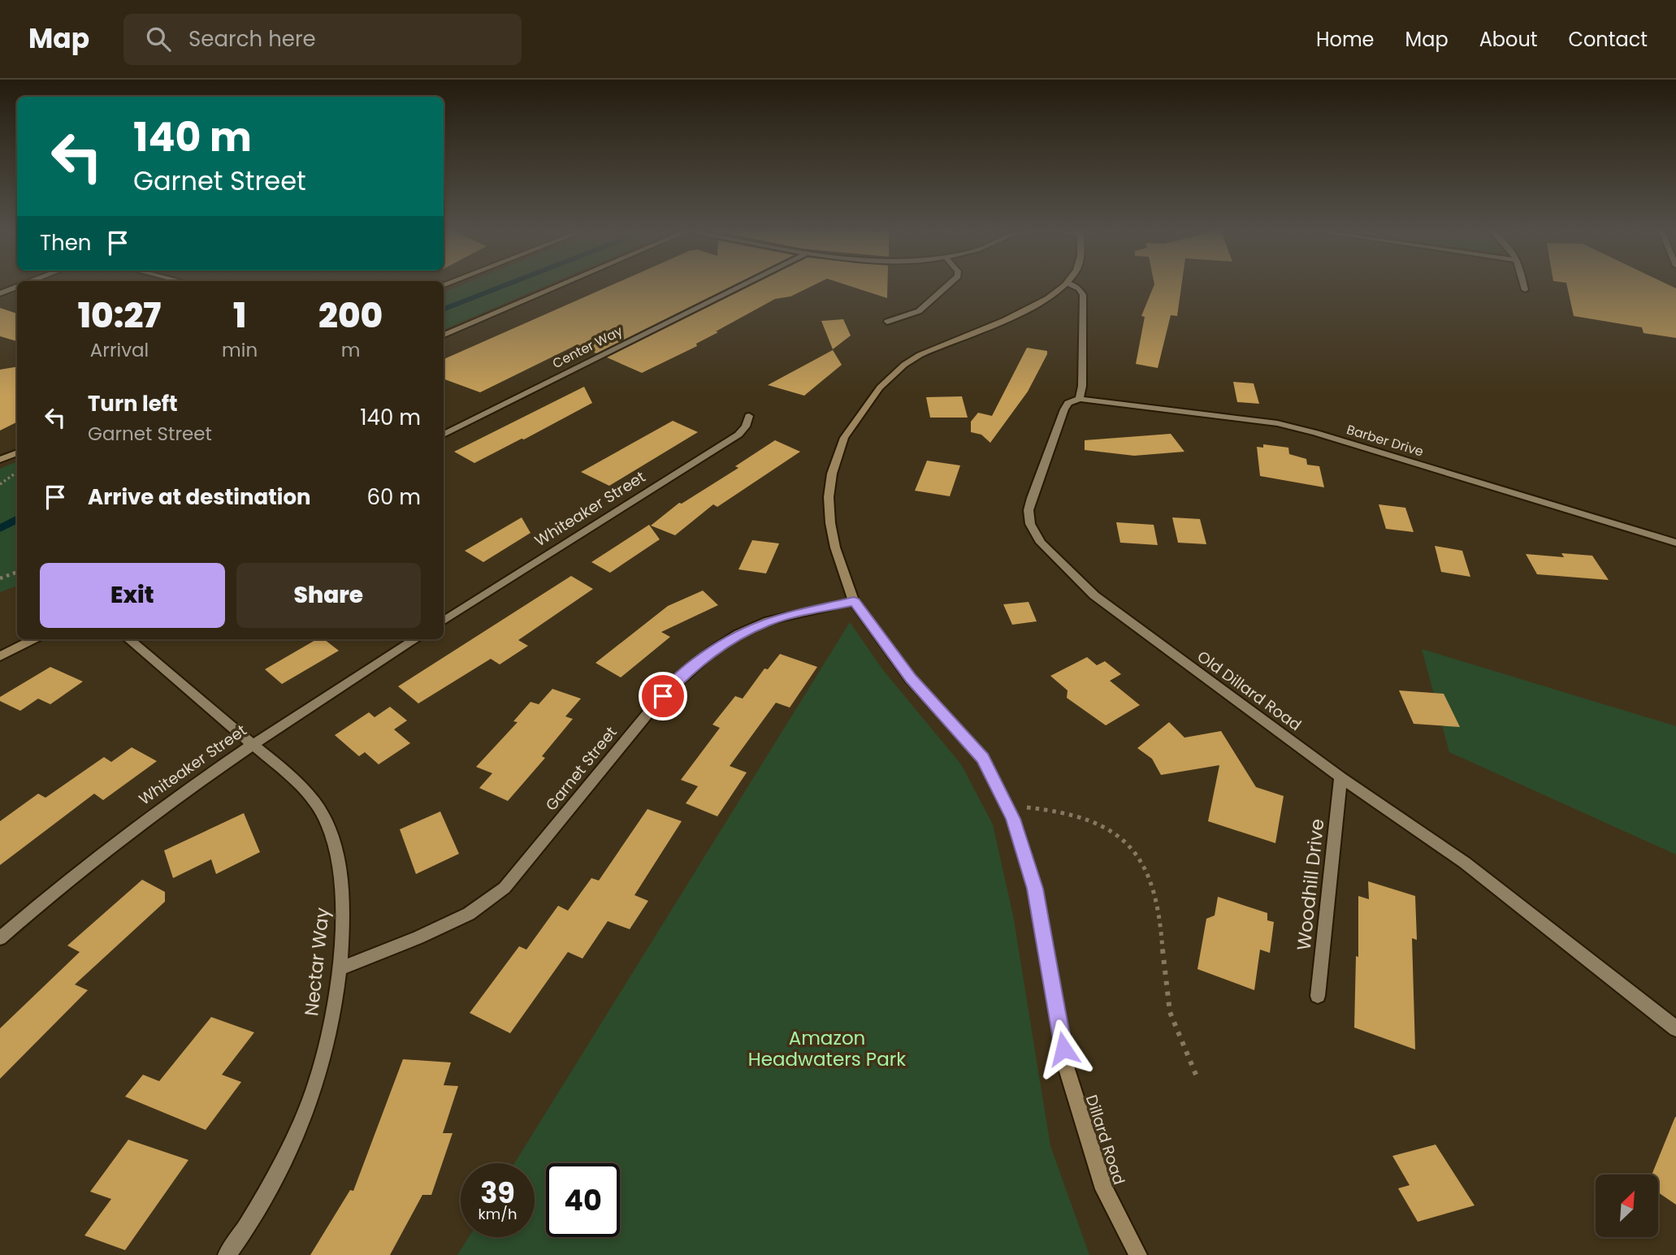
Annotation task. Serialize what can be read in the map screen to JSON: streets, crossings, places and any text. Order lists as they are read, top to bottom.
{
  "streets": {
    "street": [
      "Center Way",
      "Barber Drive",
      "Whiteaker Street",
      "Old Dillard Road",
      "Garnet Street",
      "Woodhill Drive",
      "Nectar Way",
      "Dillard Road"
    ]
  },
  "crossings": [
    ["Barber Drive", "Old Dillard Road"],
    ["Whiteaker Street", "Nectar Way"],
    ["Old Dillard Road", "Woodhill Drive"],
    ["Garnet Street", "Nectar Way"],
    ["Garnet Street", "Dillard Road"]
  ],
  "parks": ["Amazon Headwaters Park"],
  "north": "top right",
  "page": {
    "header": "Map",
    "search": "Search here",
    "nav": [
      "Home",
      "Map",
      "About",
      "Contact"
    ],
    "turn": ["140 m", "Garnet Street"],
    "then": "Then",
    "eta": [
      "10:27",
      "Arrival",
      "1",
      "min",
      "200",
      "m"
    ],
    "list": [
      {
        "name": "Turn left",
        "note": "Garnet Street",
        "value": "140 m"
      },
      {
        "name": "Arrive at destination",
        "value": "60 m"
      }
    ],
    "buttons": ["Exit", "Share"],
    "speed": "39 km/h",
    "limit": "40"
  }
}
